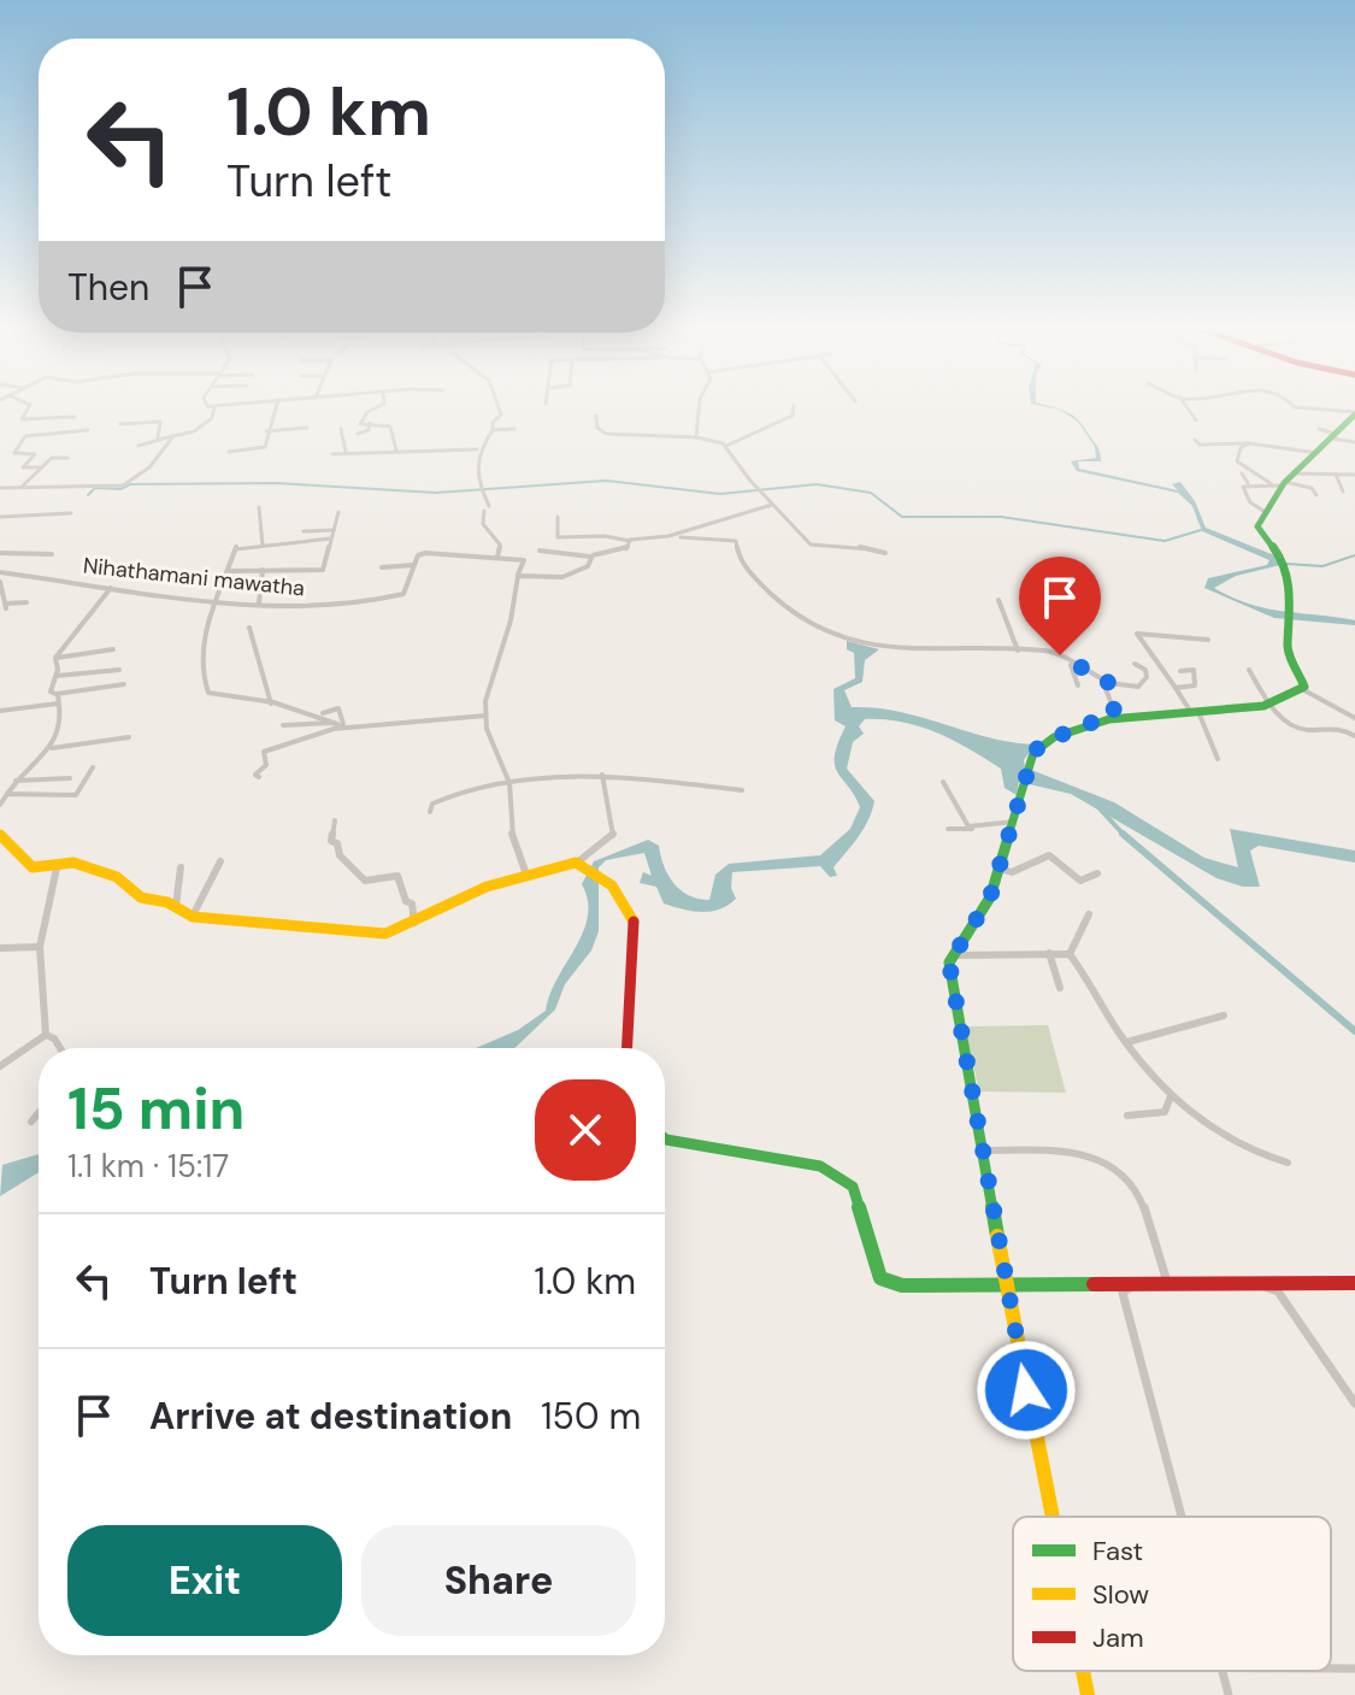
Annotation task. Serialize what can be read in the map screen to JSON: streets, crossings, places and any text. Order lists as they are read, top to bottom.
{
  "streets": {
    "street": ["Nihathamani mawatha"]
  },
  "legend": ["Fast", "Slow", "Jam"],
  "page": {
    "turn": ["1.0 km", "Turn left"],
    "then": "Then",
    "heading": ["15 min", "1.1 km · 15:17"],
    "list": [
      {
        "name": "Turn left",
        "value": "1.0 km"
      },
      {
        "name": "Arrive at destination",
        "value": "150 m"
      }
    ],
    "buttons": ["Exit", "Share"]
  }
}
